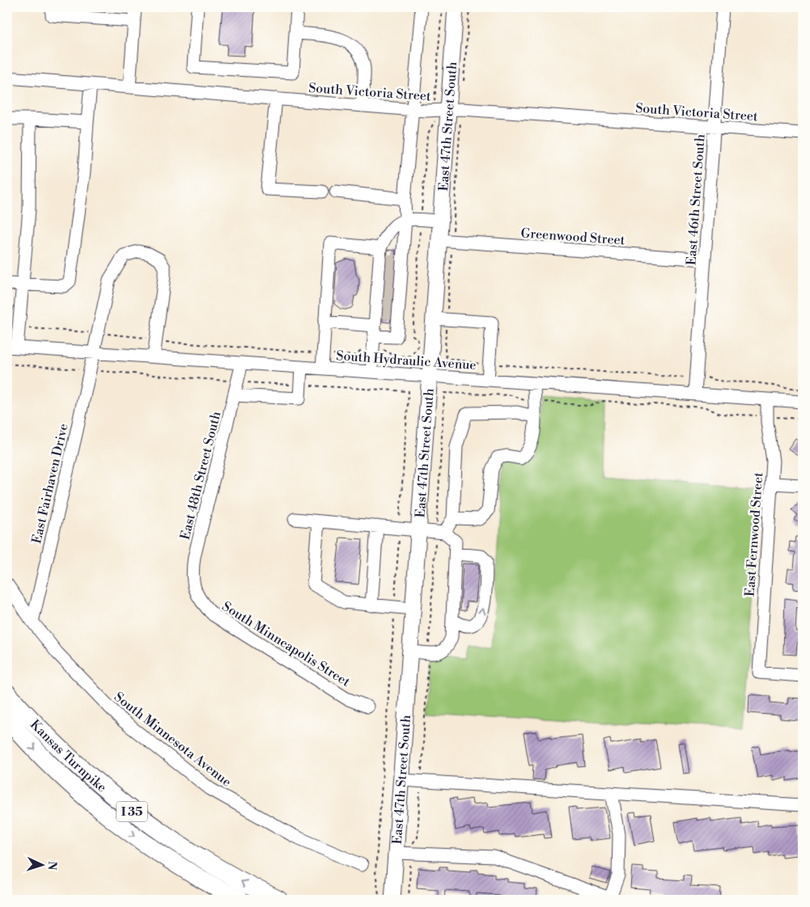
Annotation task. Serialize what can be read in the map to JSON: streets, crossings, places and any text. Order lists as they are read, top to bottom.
{
  "streets": {
    "highway": ["Kansas Turnpike", "I 35"],
    "main road": ["East 47th Street South"],
    "street": [
      "South Victoria Street",
      "East 46th Street South",
      "Greenwood Street",
      "South Hydraulic Avenue",
      "East 48th Street South",
      "East Fairhaven Drive",
      "East Fernwood Street",
      "South Minneapolis Street",
      "South Minnesota Avenue"
    ]
  },
  "crossings": [
    ["South Victoria Street", "East 47th Street South"],
    ["South Victoria Street", "East 46th Street South"],
    ["East 47th Street South", "Greenwood Street"],
    ["East 47th Street South", "South Hydraulic Avenue"],
    ["East 46th Street South", "Greenwood Street"],
    ["East 46th Street South", "South Hydraulic Avenue"],
    ["South Hydraulic Avenue", "East 48th Street South"],
    ["South Hydraulic Avenue", "East Fairhaven Drive"],
    ["South Hydraulic Avenue", "East Fernwood Street"],
    ["East 48th Street South", "South Minneapolis Street"],
    ["East Fairhaven Drive", "South Minnesota Avenue"]
  ],
  "north": "right"
}
